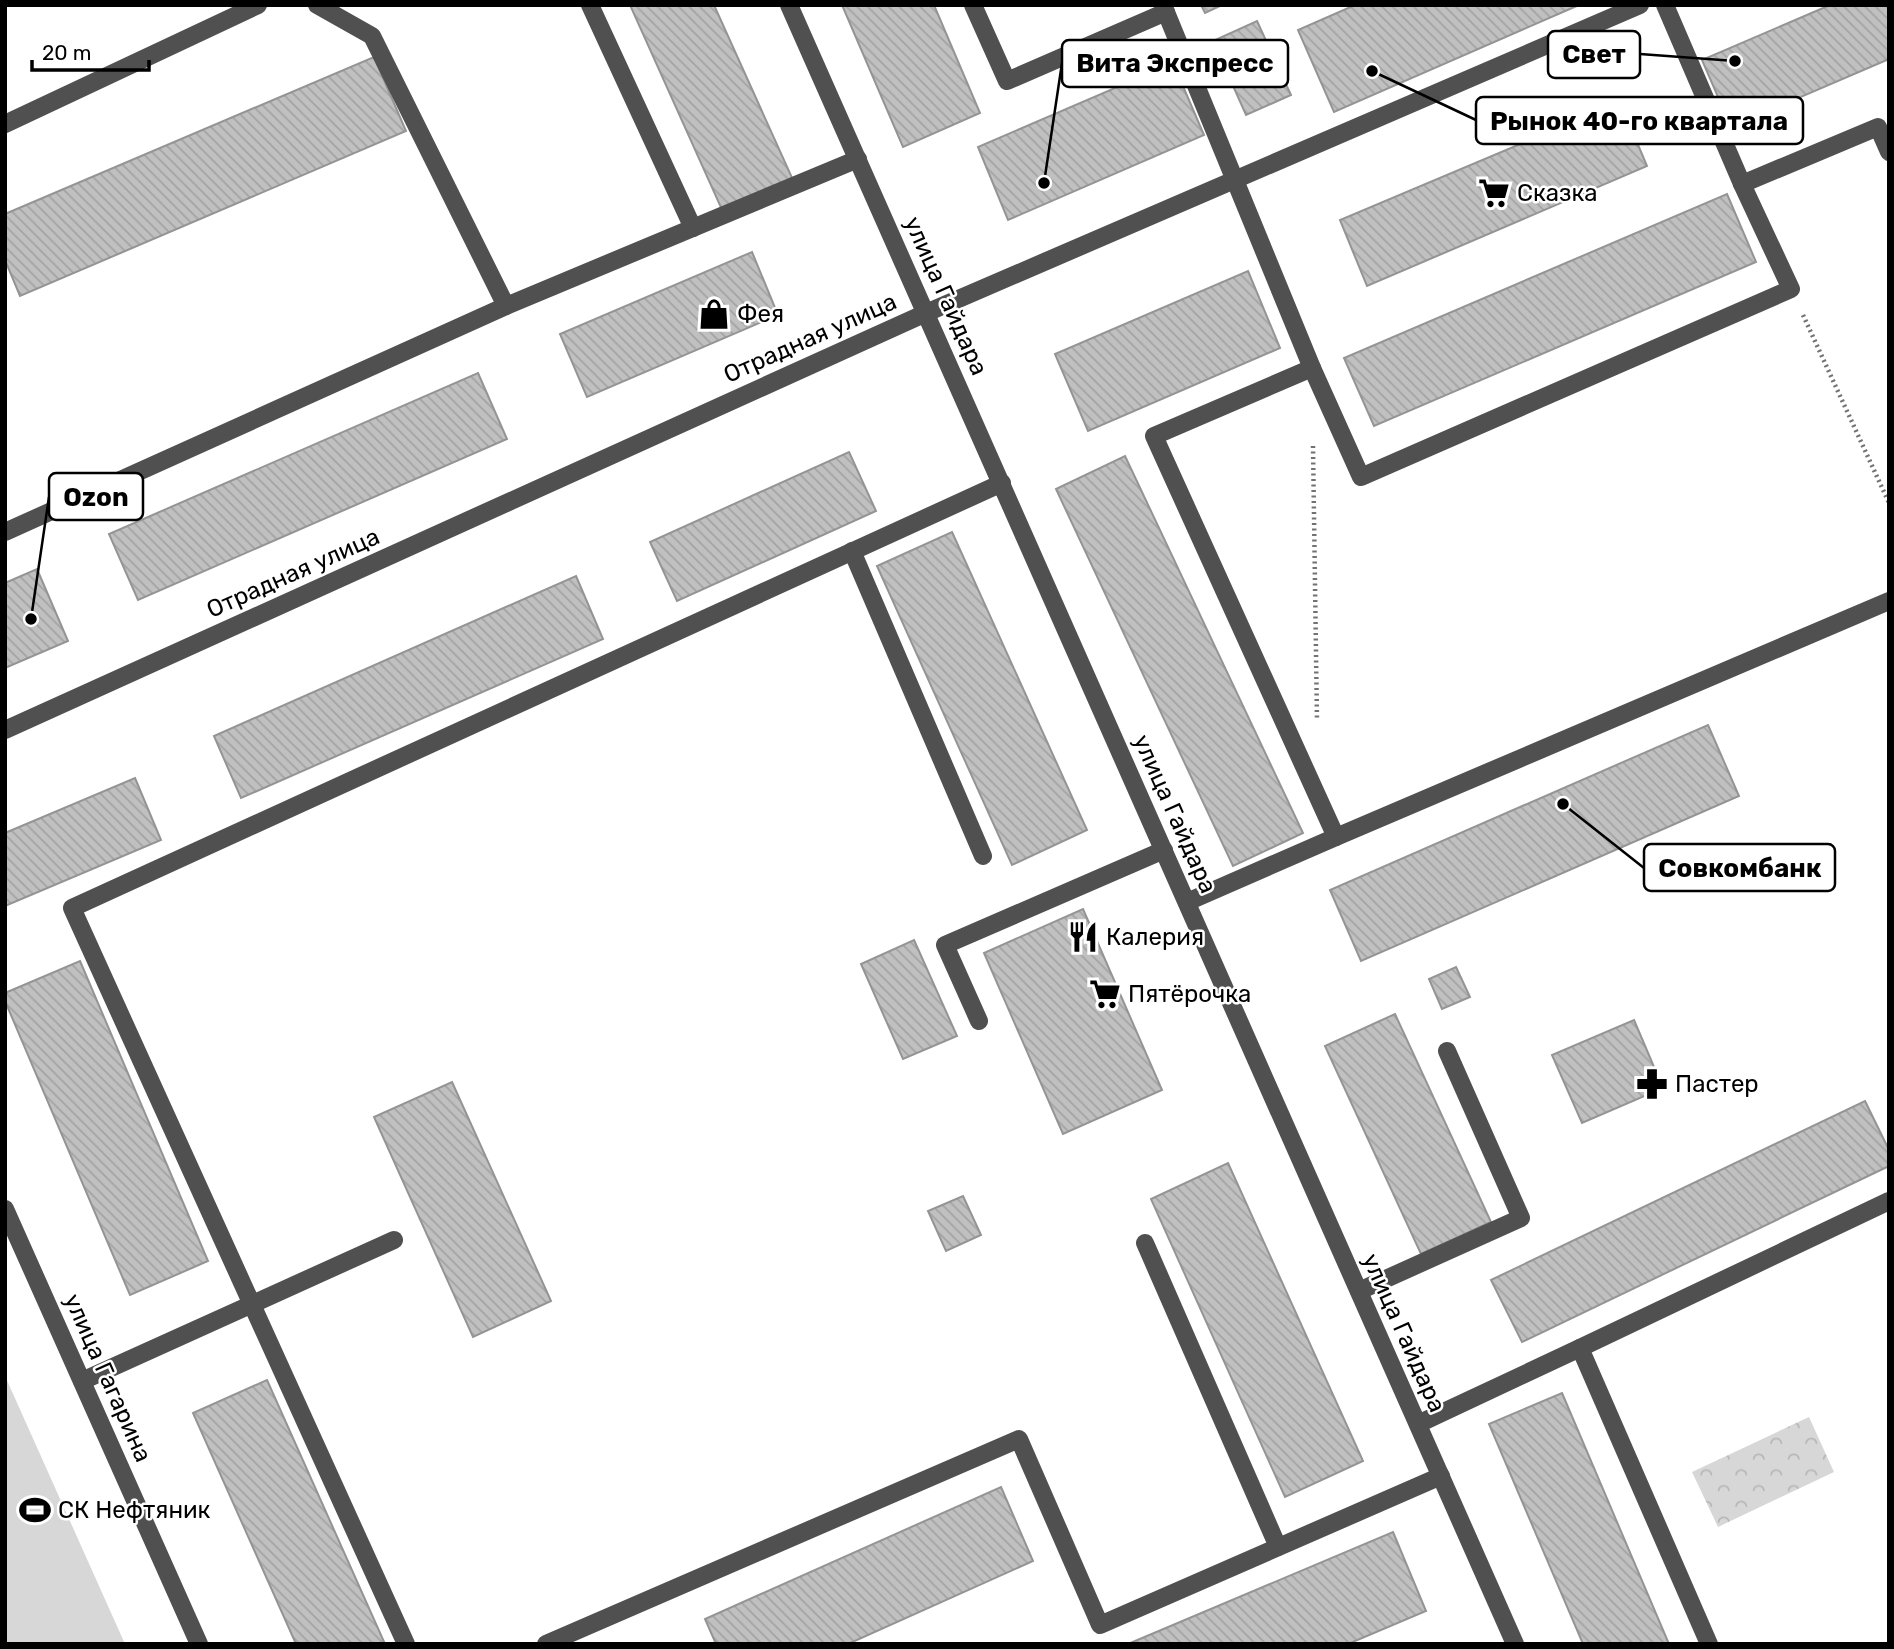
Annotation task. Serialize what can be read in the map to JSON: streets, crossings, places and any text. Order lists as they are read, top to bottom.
{
  "streets": {
    "street": ["улица Гайдара", "Отрадная улица", "улица Гагарина"]
  },
  "crossings": [
    ["улица Гайдара", "Отрадная улица"]
  ],
  "places": {
    "other": [
      "Свет",
      "Рынок 40-го квартала",
      "Вита Экспресс",
      "Ozon",
      "Совкомбанк"
    ],
    "supermarket": ["Сказка", "Пятёрочка"],
    "shop": ["Фея"],
    "restaurant": ["Калерия"],
    "pharmacy": ["Пастер"],
    "sports": ["СК Нефтяник"]
  },
  "scale_bar": "20 m"
}
